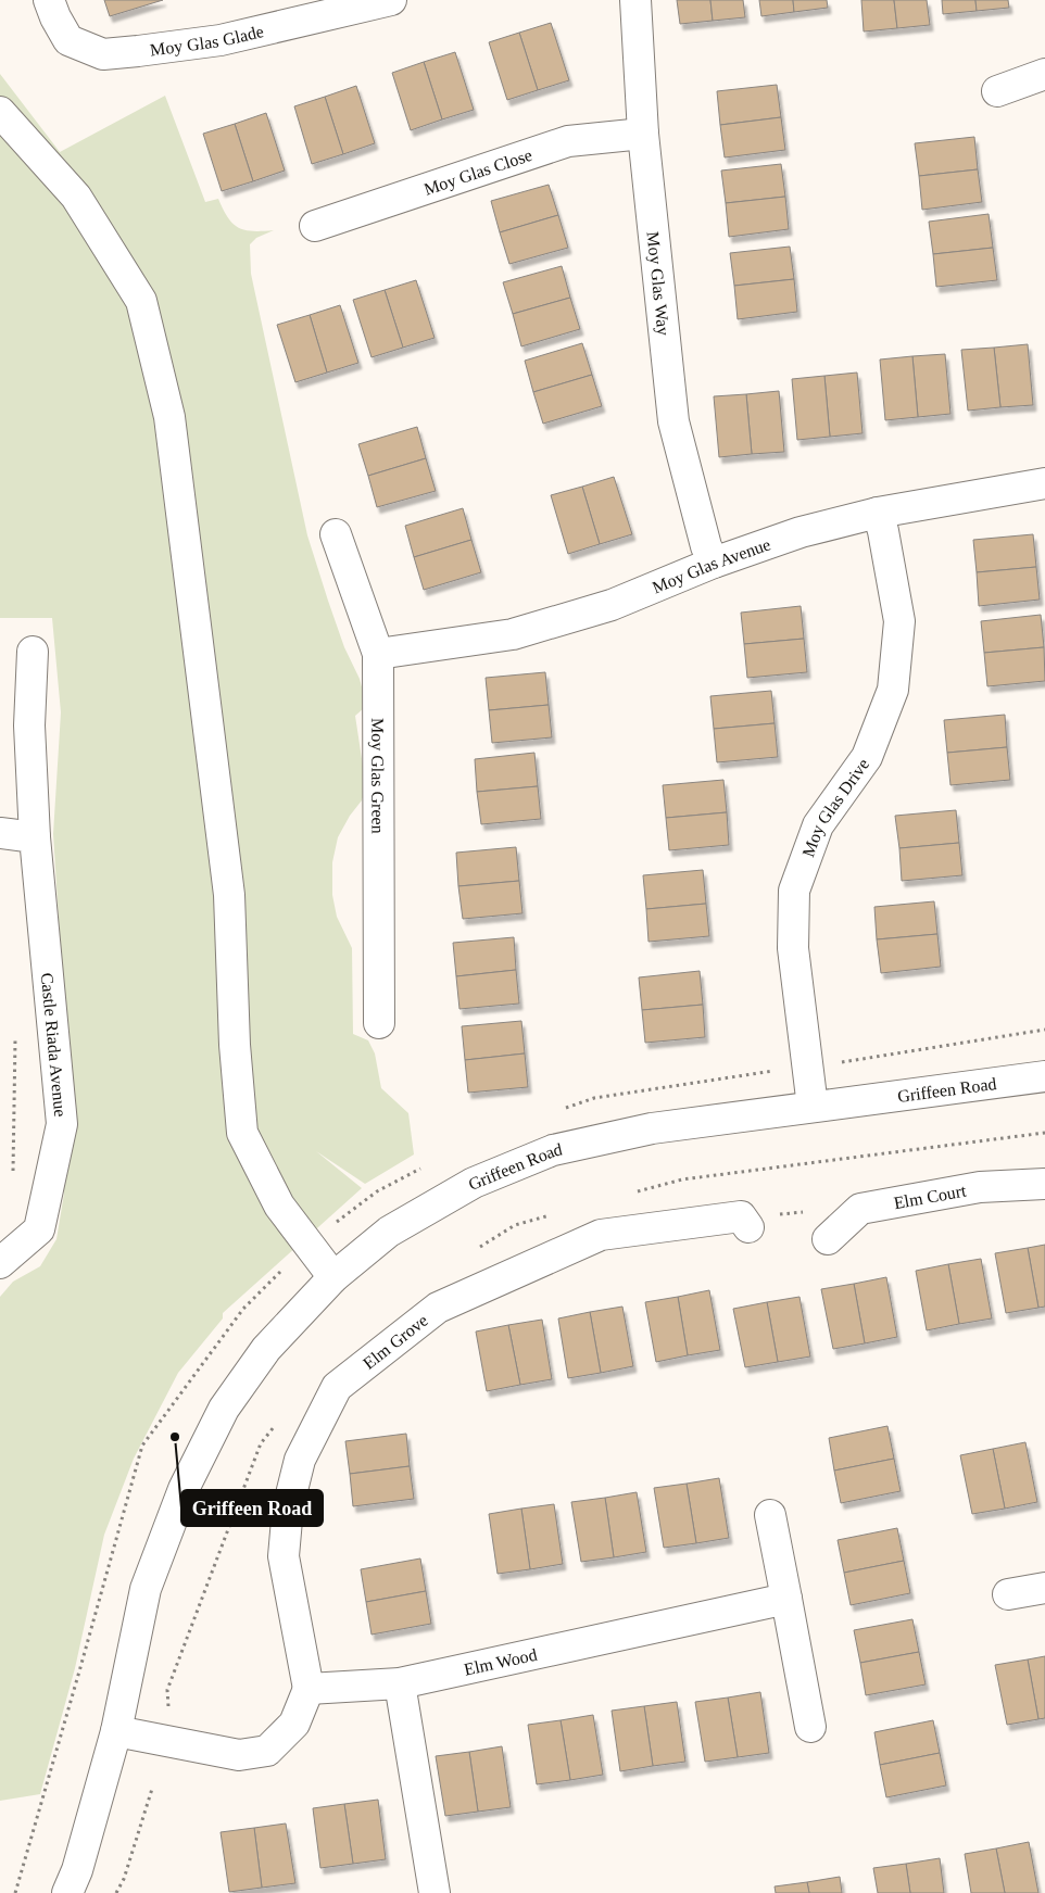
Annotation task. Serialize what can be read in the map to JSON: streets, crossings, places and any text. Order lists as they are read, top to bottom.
{
  "streets": {
    "street": [
      "Moy Glas Glade",
      "Moy Glas Close",
      "Moy Glas Way",
      "Moy Glas Avenue",
      "Moy Glas Green",
      "Moy Glas Drive",
      "Castle Riada Avenue",
      "Griffeen Road",
      "Elm Court",
      "Elm Grove",
      "Elm Wood"
    ]
  },
  "crossings": [
    ["Moy Glas Close", "Moy Glas Way"],
    ["Moy Glas Way", "Moy Glas Avenue"],
    ["Moy Glas Avenue", "Moy Glas Green"],
    ["Moy Glas Avenue", "Moy Glas Drive"],
    ["Moy Glas Drive", "Griffeen Road"],
    ["Elm Grove", "Elm Wood"]
  ],
  "places": ["Griffeen Road"]
}
